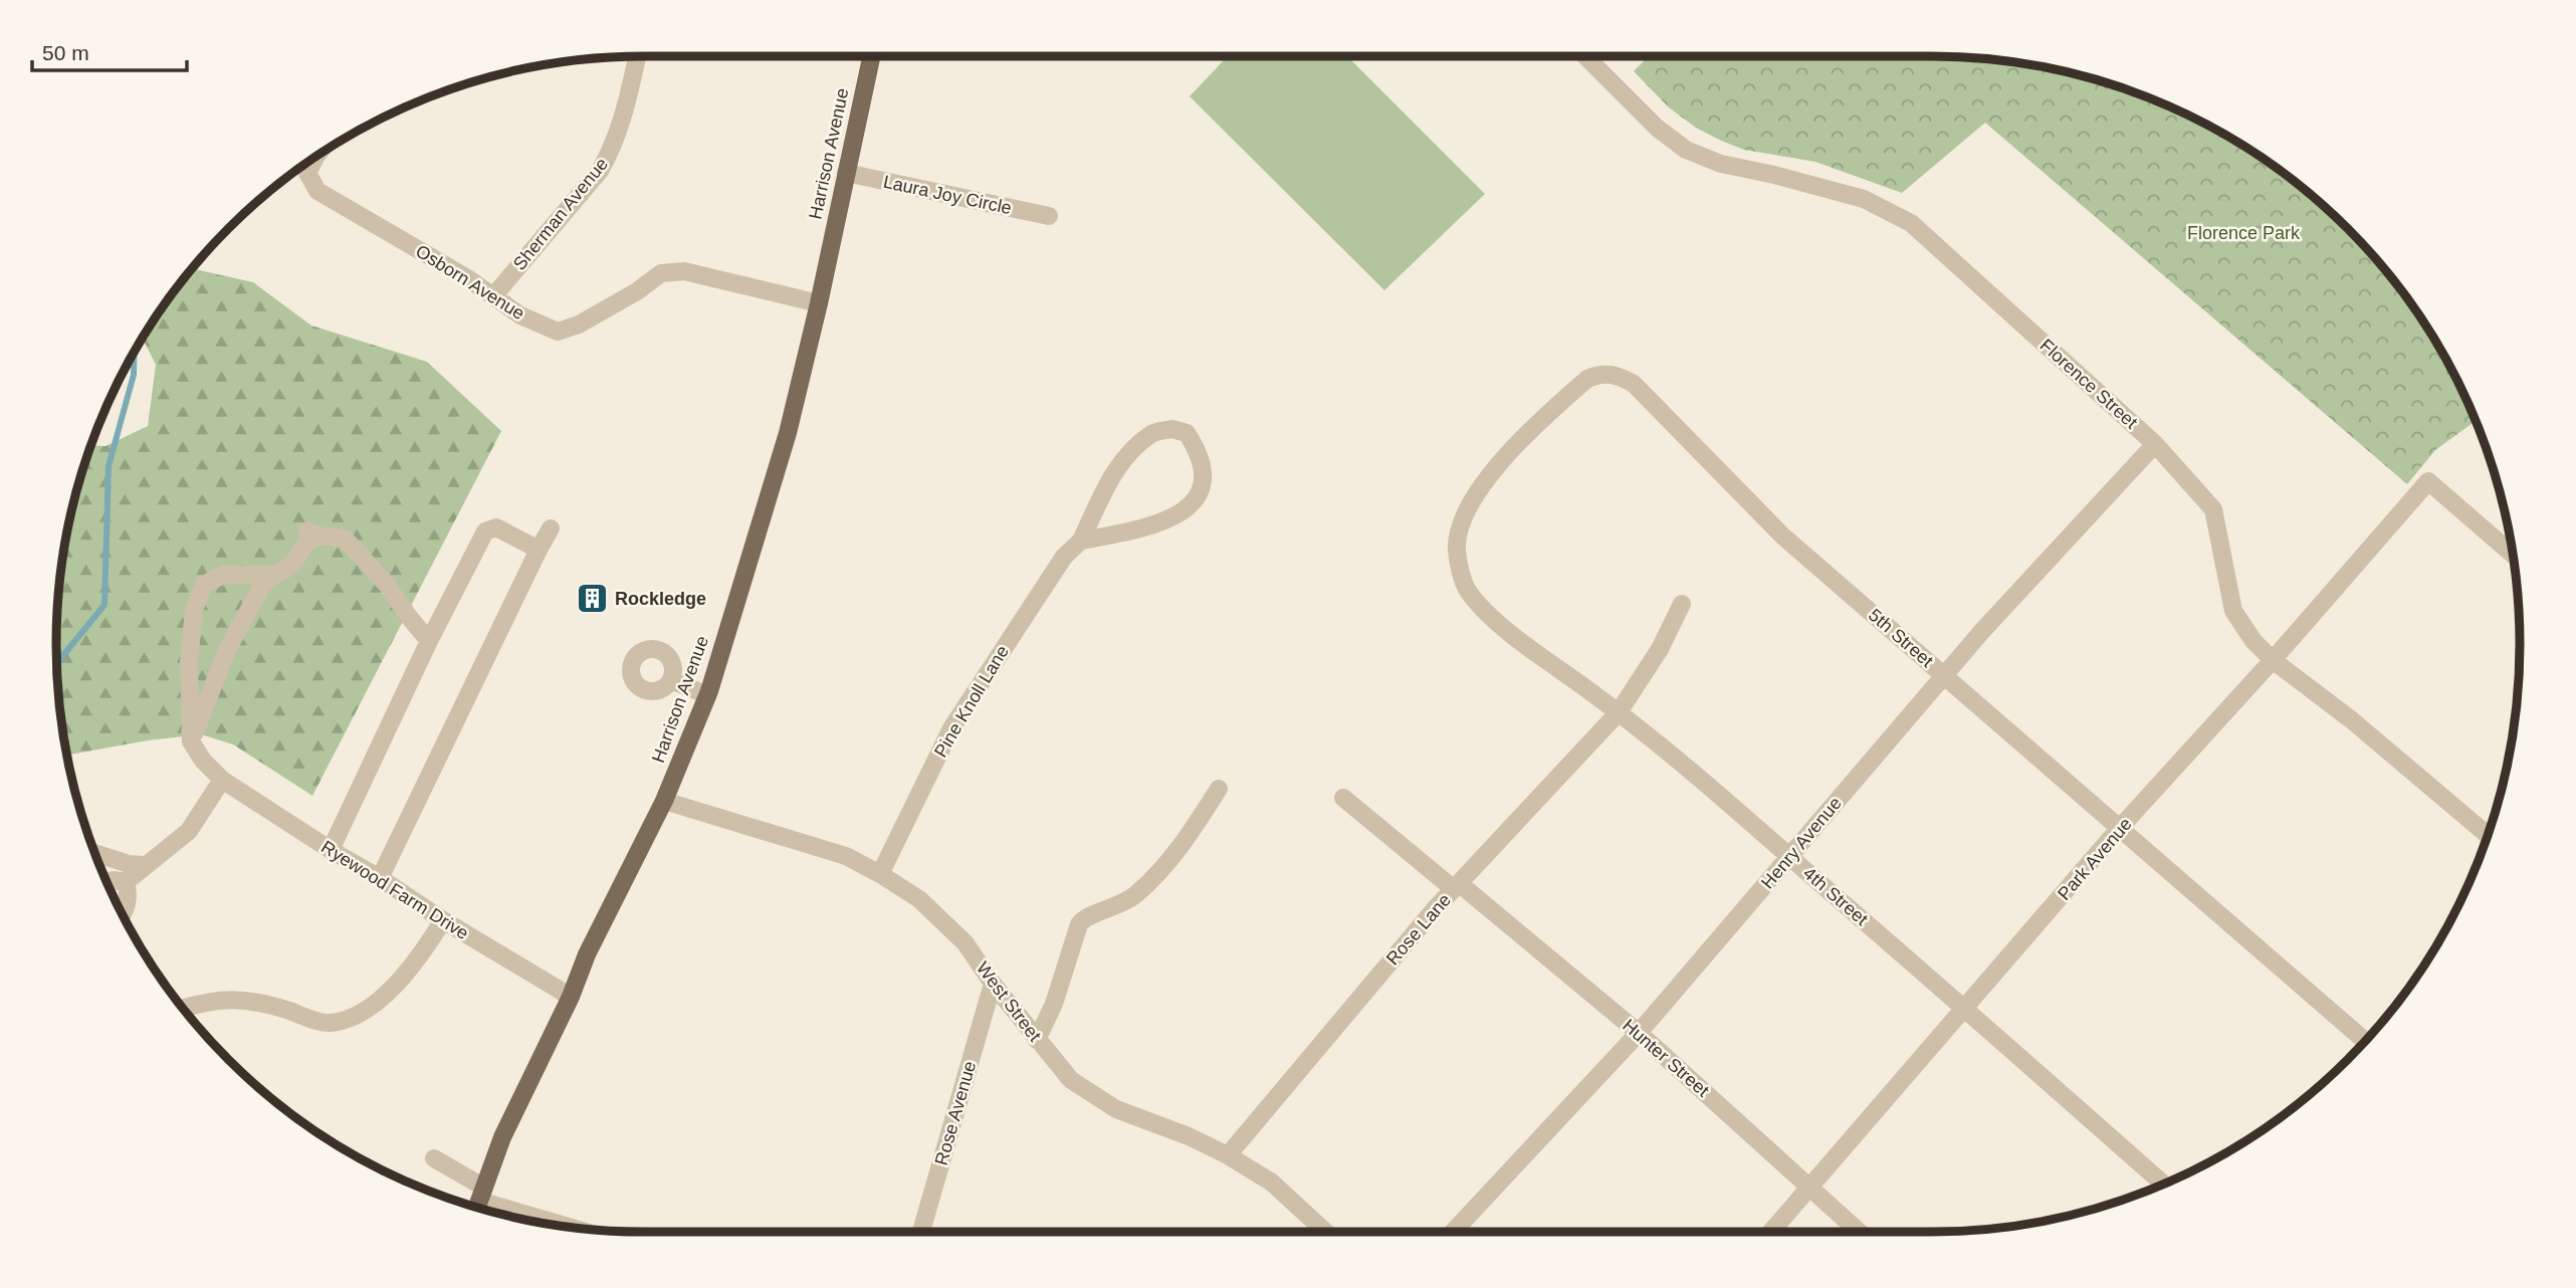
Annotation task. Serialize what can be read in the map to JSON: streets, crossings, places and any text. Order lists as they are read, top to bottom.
{
  "streets": {
    "main road": ["Harrison Avenue"],
    "street": [
      "Laura Joy Circle",
      "Sherman Avenue",
      "Osborn Avenue",
      "Florence Street",
      "5th Street",
      "Pine Knoll Lane",
      "Henry Avenue",
      "Park Avenue",
      "Ryewood Farm Drive",
      "4th Street",
      "Rose Lane",
      "West Street",
      "Hunter Street",
      "Rose Avenue"
    ]
  },
  "crossings": [
    ["Harrison Avenue", "Laura Joy Circle"],
    ["Harrison Avenue", "Osborn Avenue"],
    ["Harrison Avenue", "Ryewood Farm Drive"],
    ["Harrison Avenue", "West Street"],
    ["Sherman Avenue", "Osborn Avenue"],
    ["Florence Street", "Henry Avenue"],
    ["Florence Street", "Park Avenue"],
    ["5th Street", "Henry Avenue"],
    ["5th Street", "Park Avenue"],
    ["5th Street", "4th Street"],
    ["Pine Knoll Lane", "West Street"],
    ["Henry Avenue", "4th Street"],
    ["Henry Avenue", "Hunter Street"],
    ["Park Avenue", "4th Street"],
    ["Park Avenue", "Hunter Street"],
    ["4th Street", "Rose Lane"],
    ["Rose Lane", "West Street"],
    ["Rose Lane", "Hunter Street"],
    ["West Street", "Rose Avenue"]
  ],
  "parks": ["Florence Park"],
  "places": {
    "building": ["Rockledge"]
  },
  "scale_bar": "50 m"
}
